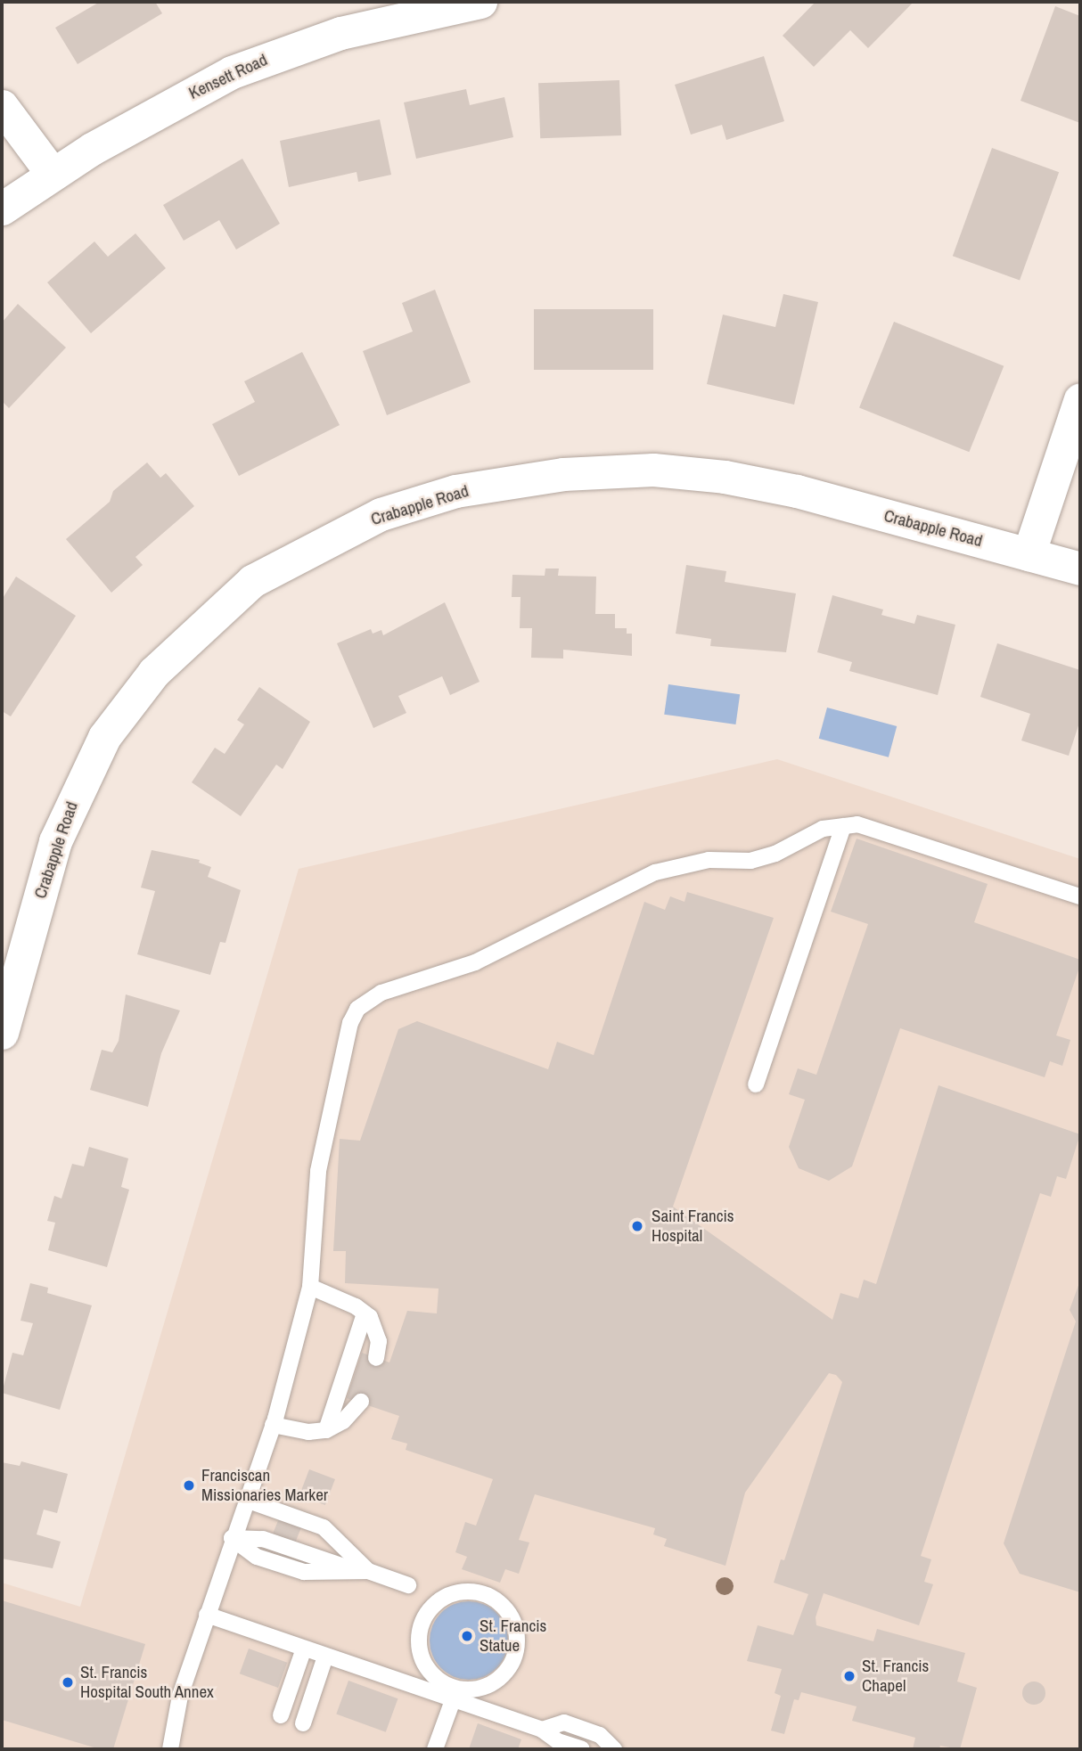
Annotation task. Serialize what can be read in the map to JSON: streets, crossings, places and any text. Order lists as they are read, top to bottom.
{
  "streets": {
    "street": ["Kensett Road", "Crabapple Road"]
  },
  "places": [
    "Saint Francis Hospital",
    "Franciscan Missionaries Marker",
    "St. Francis Statue",
    "St. Francis Chapel",
    "St. Francis Hospital South Annex"
  ]
}
